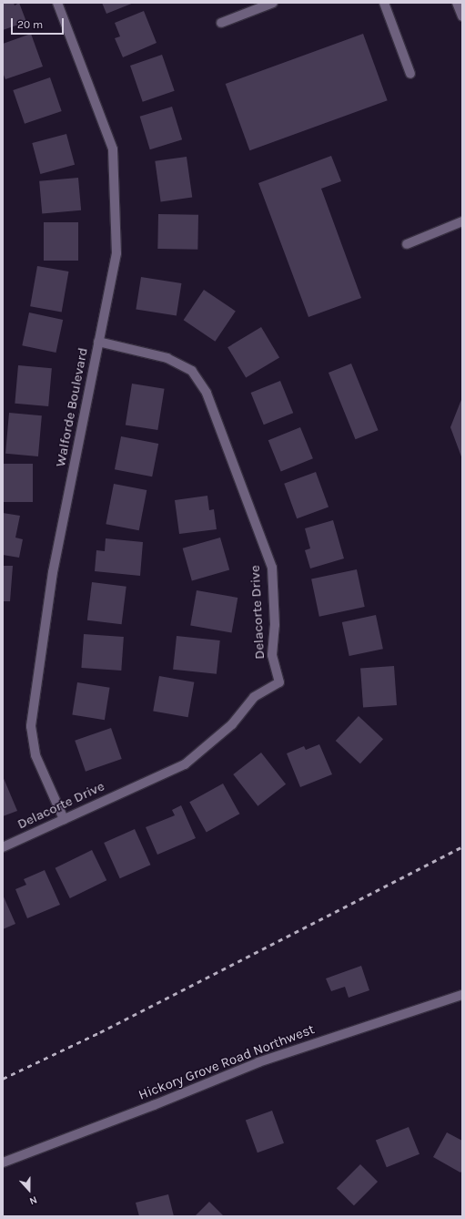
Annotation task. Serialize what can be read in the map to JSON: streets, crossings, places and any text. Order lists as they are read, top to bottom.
{
  "streets": {
    "street": ["Walforde Boulevard", "Delacorte Drive", "Hickory Grove Road Northwest"]
  },
  "crossings": [
    ["Walforde Boulevard", "Delacorte Drive"]
  ],
  "scale_bar": "20 m",
  "north": "bottom"
}
